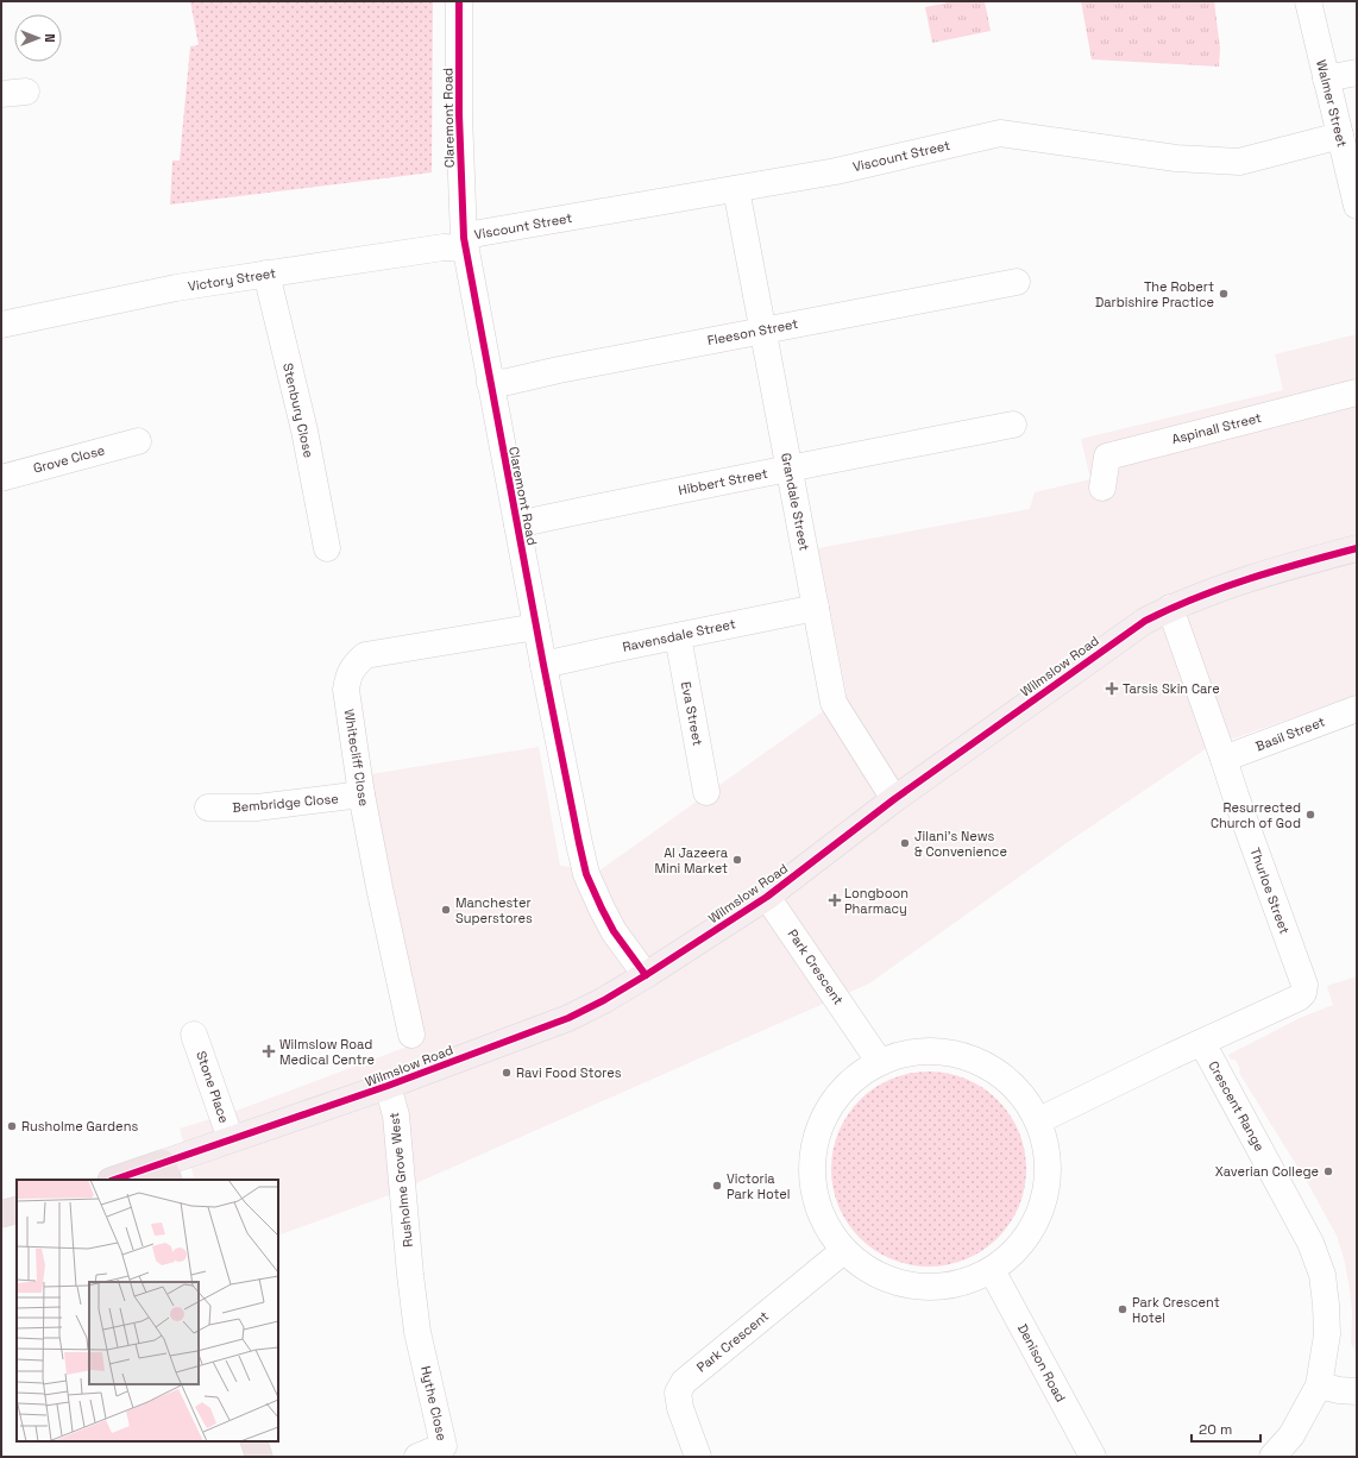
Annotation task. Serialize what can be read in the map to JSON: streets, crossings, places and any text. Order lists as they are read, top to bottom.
{
  "streets": {
    "highway": ["Wilmslow Road"],
    "street": [
      "Walmer Street",
      "Claremont Road",
      "Viscount Street",
      "Victory Street",
      "Fleeson Street",
      "Stenbury Close",
      "Aspinall Street",
      "Grove Close",
      "Hibbert Street",
      "Grandale Street",
      "Ravensdale Street",
      "Eva Street",
      "Basil Street",
      "Whitecliff Close",
      "Bembridge Close",
      "Thurloe Street",
      "Park Crescent",
      "Stone Place",
      "Crescent Range",
      "Rusholme Grove West",
      "Denison Road",
      "Hythe Close"
    ]
  },
  "crossings": [
    ["Walmer Street", "Viscount Street"],
    ["Claremont Road", "Viscount Street"],
    ["Claremont Road", "Victory Street"],
    ["Claremont Road", "Fleeson Street"],
    ["Claremont Road", "Hibbert Street"],
    ["Claremont Road", "Ravensdale Street"],
    ["Claremont Road", "Wilmslow Road"],
    ["Claremont Road", "Whitecliff Close"],
    ["Viscount Street", "Victory Street"],
    ["Viscount Street", "Grandale Street"],
    ["Victory Street", "Stenbury Close"],
    ["Fleeson Street", "Grandale Street"],
    ["Hibbert Street", "Grandale Street"],
    ["Grandale Street", "Ravensdale Street"],
    ["Grandale Street", "Wilmslow Road"],
    ["Ravensdale Street", "Eva Street"],
    ["Wilmslow Road", "Thurloe Street"],
    ["Wilmslow Road", "Park Crescent"],
    ["Wilmslow Road", "Stone Place"],
    ["Wilmslow Road", "Rusholme Grove West"],
    ["Basil Street", "Thurloe Street"],
    ["Whitecliff Close", "Bembridge Close"],
    ["Thurloe Street", "Crescent Range"],
    ["Rusholme Grove West", "Hythe Close"]
  ],
  "places": {
    "other": [
      "The Robert Darbishire Practice",
      "Resurrected Church of God",
      "Jilani's News & Convenience",
      "Al Jazeera Mini Market",
      "Manchester Superstores",
      "Ravi Food Stores",
      "Rusholme Gardens",
      "Xaverian College",
      "Victoria Park Hotel",
      "Park Crescent Hotel"
    ],
    "health": ["Tarsis Skin Care", "Longboon Pharmacy", "Wilmslow Road Medical Centre"]
  },
  "scale_bar": "20 m",
  "north": "right"
}
